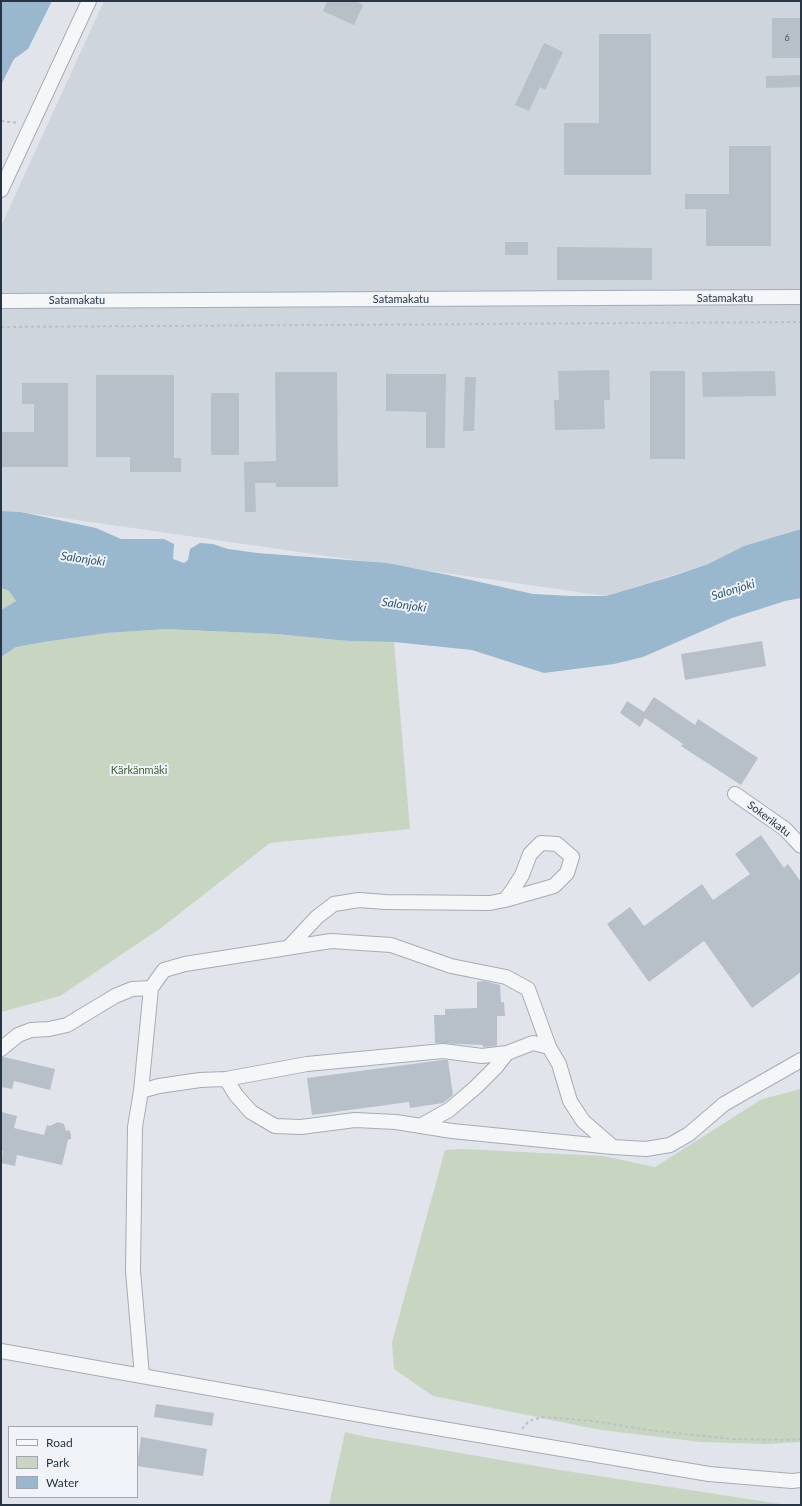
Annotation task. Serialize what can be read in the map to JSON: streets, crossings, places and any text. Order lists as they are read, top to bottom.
{
  "streets": {
    "street": ["Satamakatu", "Sokerikatu"]
  },
  "water": ["Salonjoki"],
  "parks": ["Kärkänmäki"],
  "house_numbers": ["6"],
  "legend": ["Road", "Park", "Water"]
}
